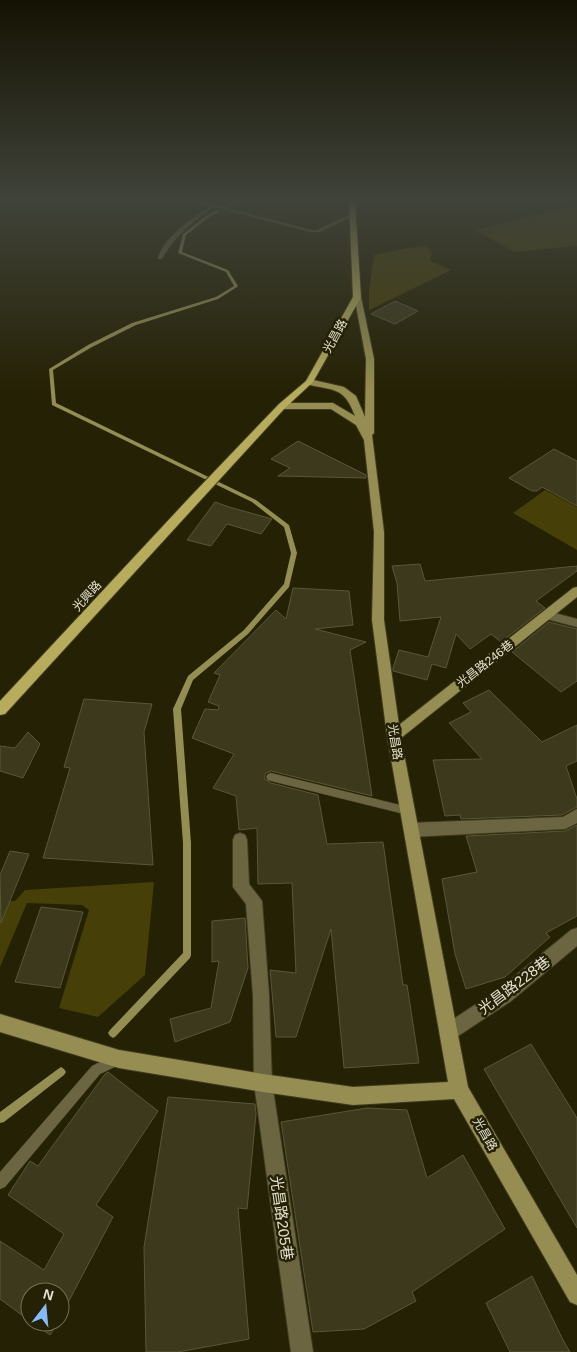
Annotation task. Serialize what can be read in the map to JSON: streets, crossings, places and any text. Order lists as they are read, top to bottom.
{
  "streets": {
    "main road": ["光昌路", "光興路"],
    "street": ["光昌路246巷", "光昌路228巷", "光昌路205巷"]
  },
  "crossings": [
    ["光昌路", "光昌路246巷"],
    ["光昌路", "光昌路228巷"]
  ],
  "north": "top"
}
